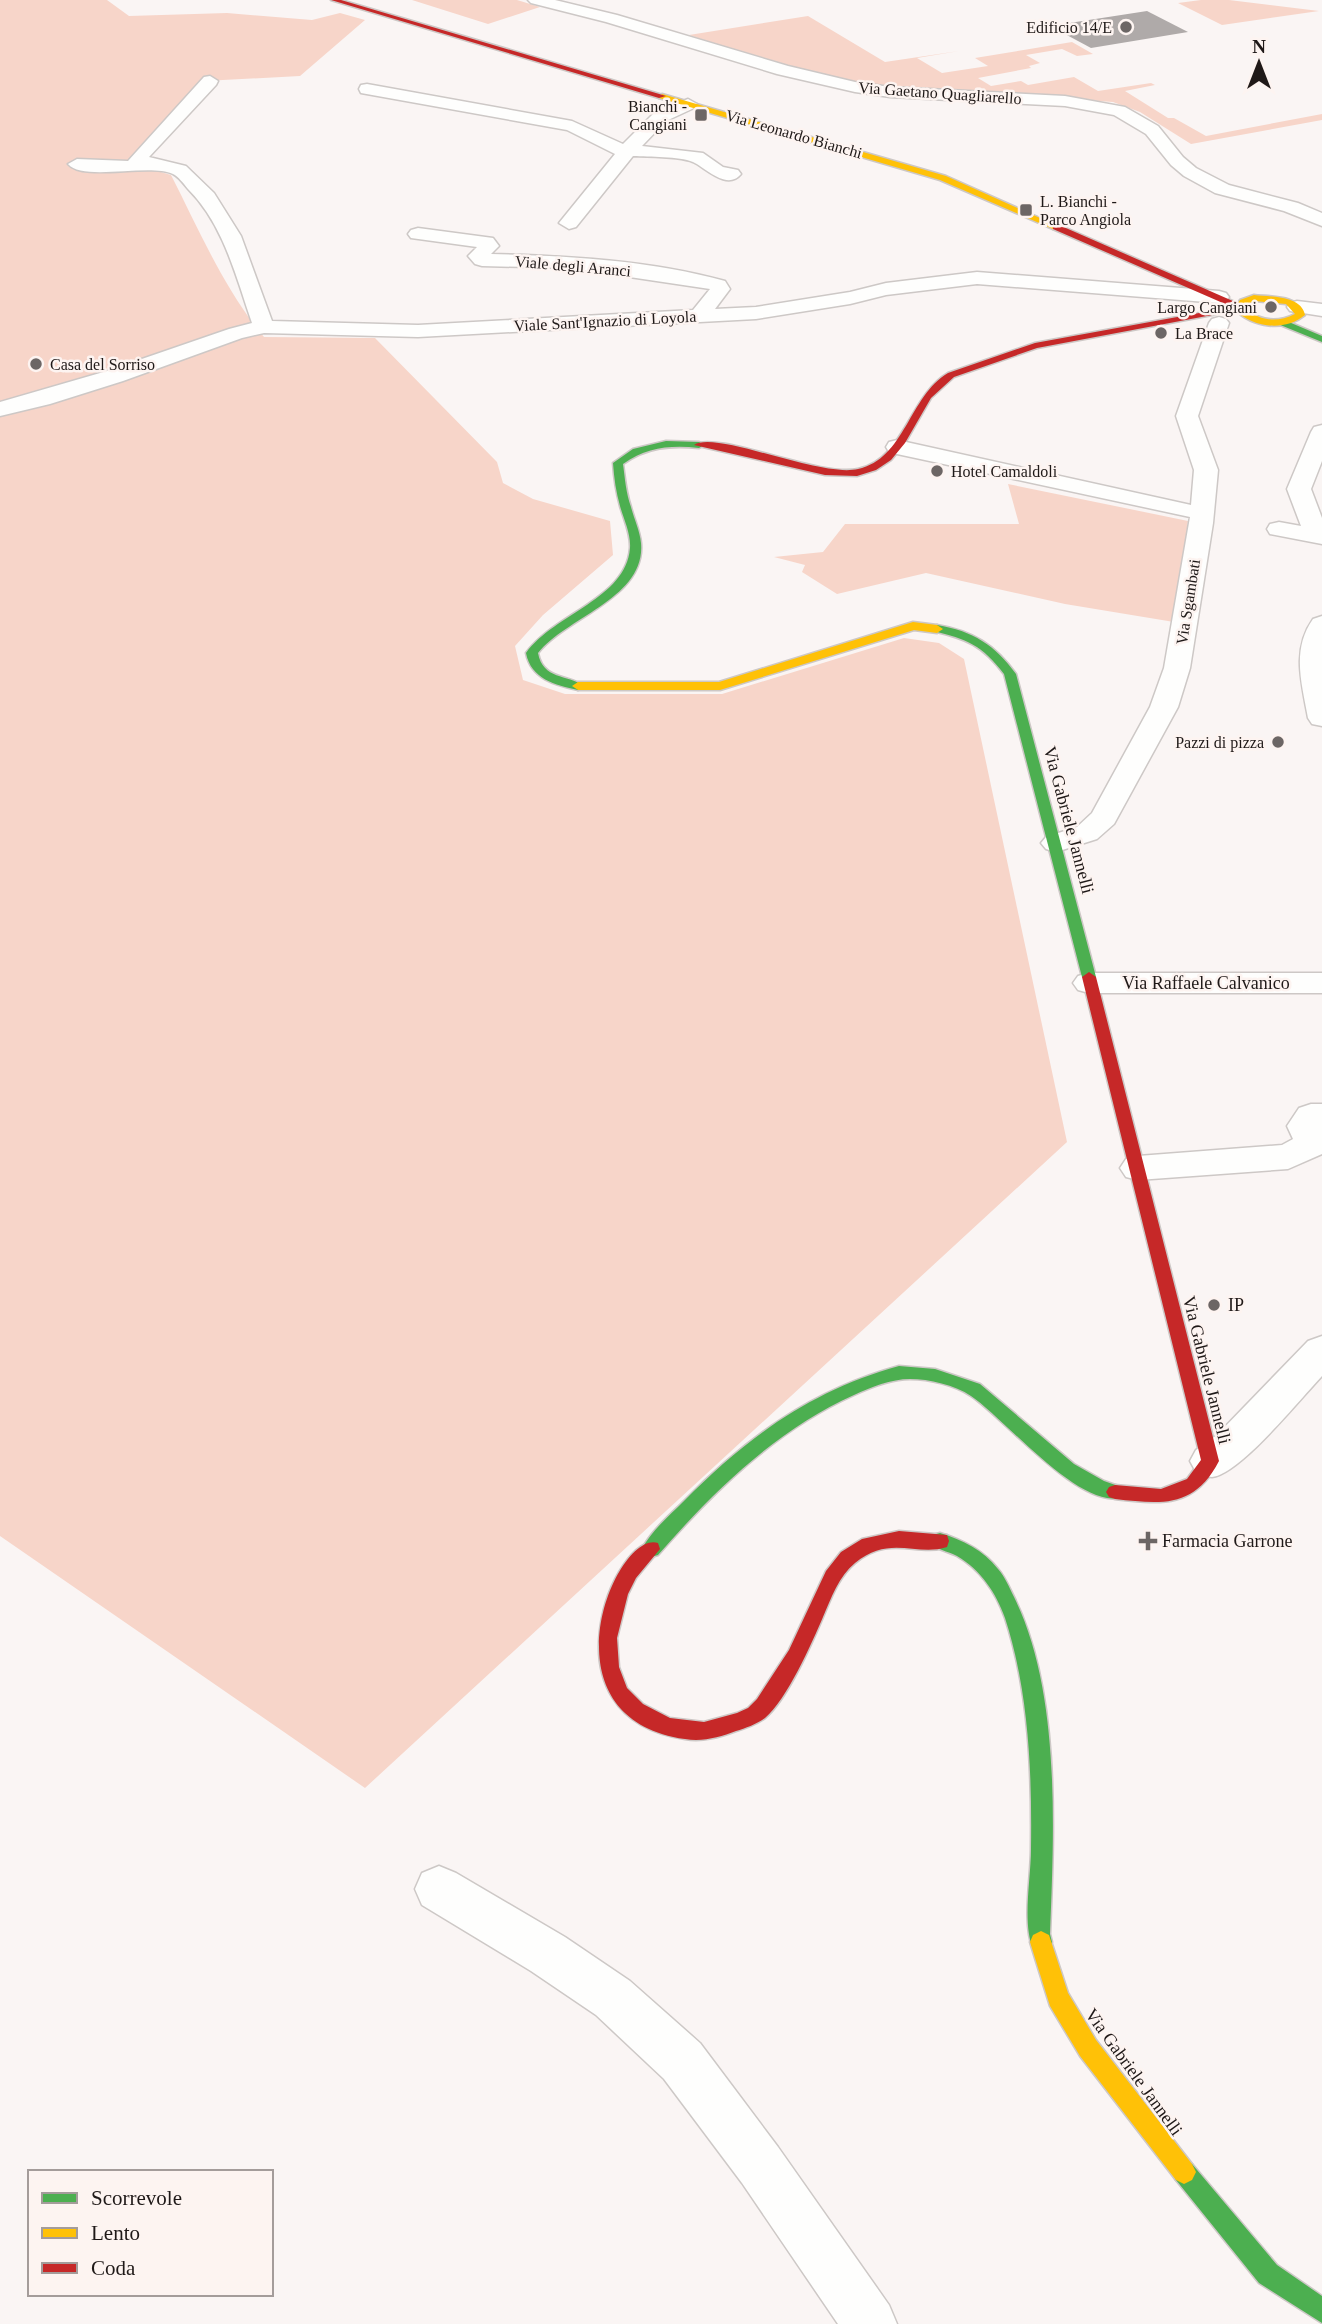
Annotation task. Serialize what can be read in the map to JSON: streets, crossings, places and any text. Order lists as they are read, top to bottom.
{
  "streets": {
    "main road": ["Via Leonardo Bianchi", "Via Gabriele Jannelli"],
    "street": [
      "Via Gaetano Quagliarello",
      "Viale degli Aranci",
      "Viale Sant'Ignazio di Loyola",
      "Via Sgambati",
      "Via Raffaele Calvanico"
    ]
  },
  "crossings": [
    ["Via Leonardo Bianchi", "Viale Sant'Ignazio di Loyola"],
    ["Via Leonardo Bianchi", "Via Sgambati"],
    ["Via Leonardo Bianchi", "Via Gabriele Jannelli"],
    ["Viale degli Aranci", "Viale Sant'Ignazio di Loyola"],
    ["Via Sgambati", "Via Gabriele Jannelli"],
    ["Via Gabriele Jannelli", "Via Raffaele Calvanico"]
  ],
  "places": {
    "other": [
      "Edificio 14/E",
      "Largo Cangiani",
      "La Brace",
      "Casa del Sorriso",
      "Hotel Camaldoli",
      "Pazzi di pizza",
      "IP"
    ],
    "transit": ["Bianchi - Cangiani", "L. Bianchi - Parco Angiola"],
    "health": ["Farmacia Garrone"]
  },
  "legend": ["Scorrevole", "Lento", "Coda"],
  "north": "top"
}
